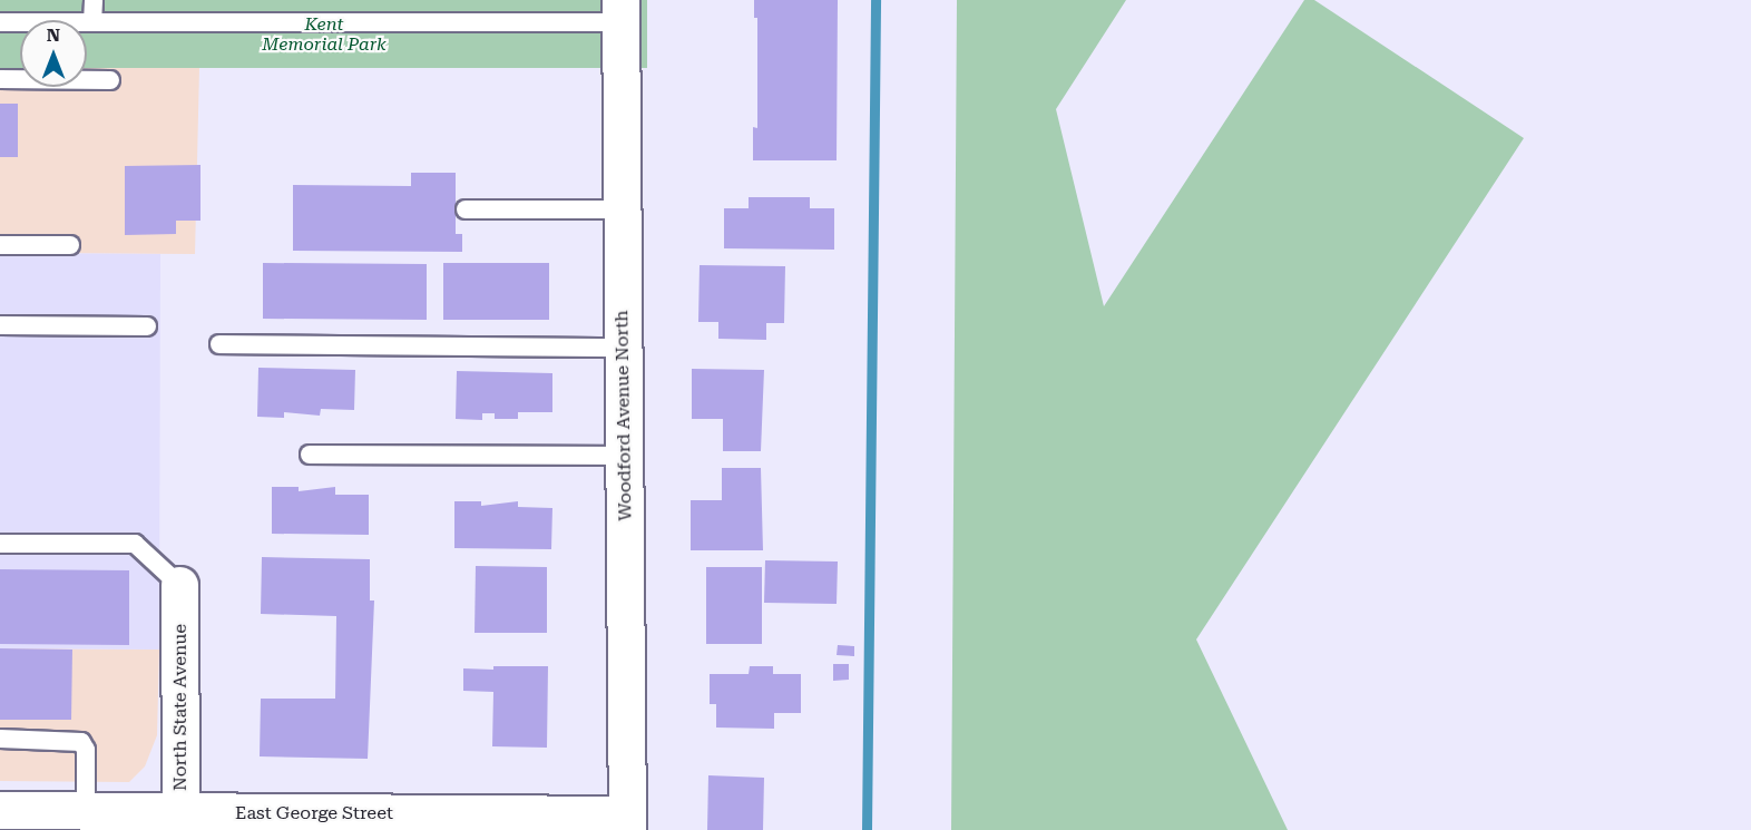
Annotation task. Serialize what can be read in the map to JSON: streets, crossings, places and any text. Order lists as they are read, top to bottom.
{
  "streets": {
    "street": ["Woodford Avenue North", "North State Avenue", "East George Street"]
  },
  "crossings": [
    ["Woodford Avenue North", "East George Street"],
    ["North State Avenue", "East George Street"]
  ],
  "parks": ["Kent Memorial Park"],
  "north": "top"
}
